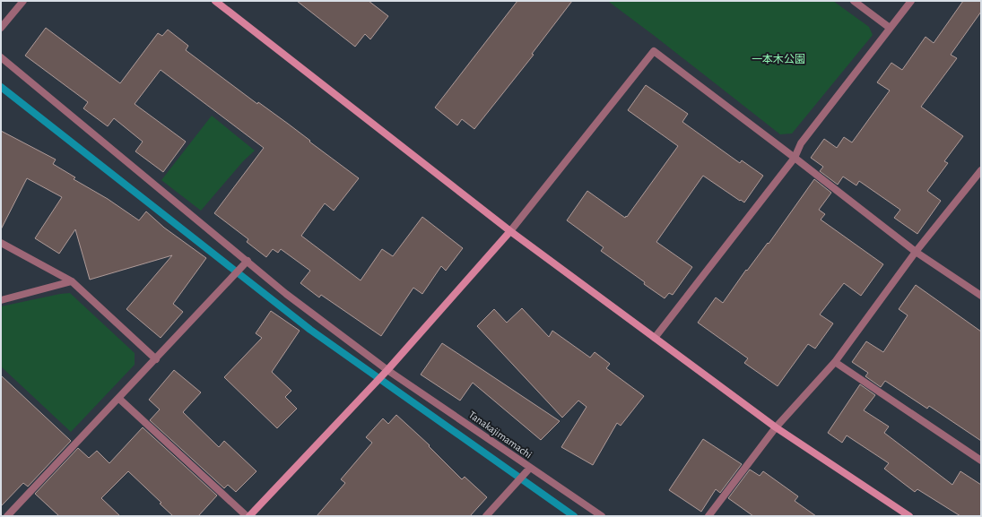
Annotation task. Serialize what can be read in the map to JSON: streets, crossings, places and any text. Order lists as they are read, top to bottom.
{
  "streets": {
    "street": ["Tanakajimamachi"]
  },
  "parks": ["一本木公園"]
}
